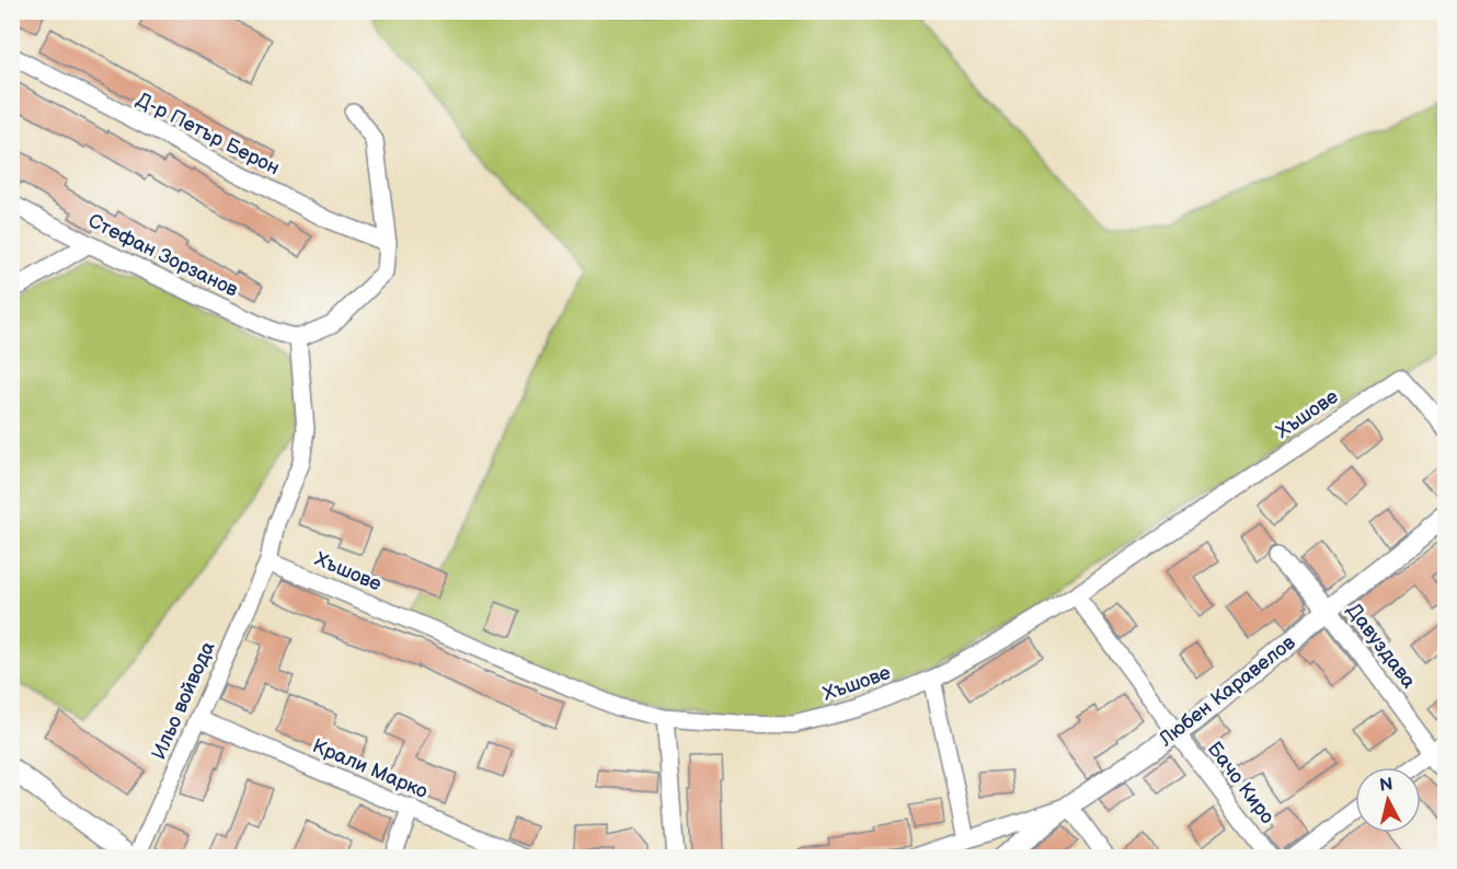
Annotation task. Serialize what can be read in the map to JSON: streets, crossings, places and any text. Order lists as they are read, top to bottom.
{
  "streets": {
    "street": [
      "Д-р Петър Берон",
      "Стефан Зорзанов",
      "Хъшове",
      "Давуздава",
      "Любен Каравелов",
      "Ильо войвода",
      "Крали Марко",
      "Бачо Киро"
    ]
  },
  "crossings": [
    ["Стефан Зорзанов", "Ильо войвода"],
    ["Хъшове", "Ильо войвода"],
    ["Хъшове", "Бачо Киро"],
    ["Давуздава", "Любен Каравелов"],
    ["Любен Каравелов", "Бачо Киро"],
    ["Ильо войвода", "Крали Марко"]
  ],
  "north": "top"
}
